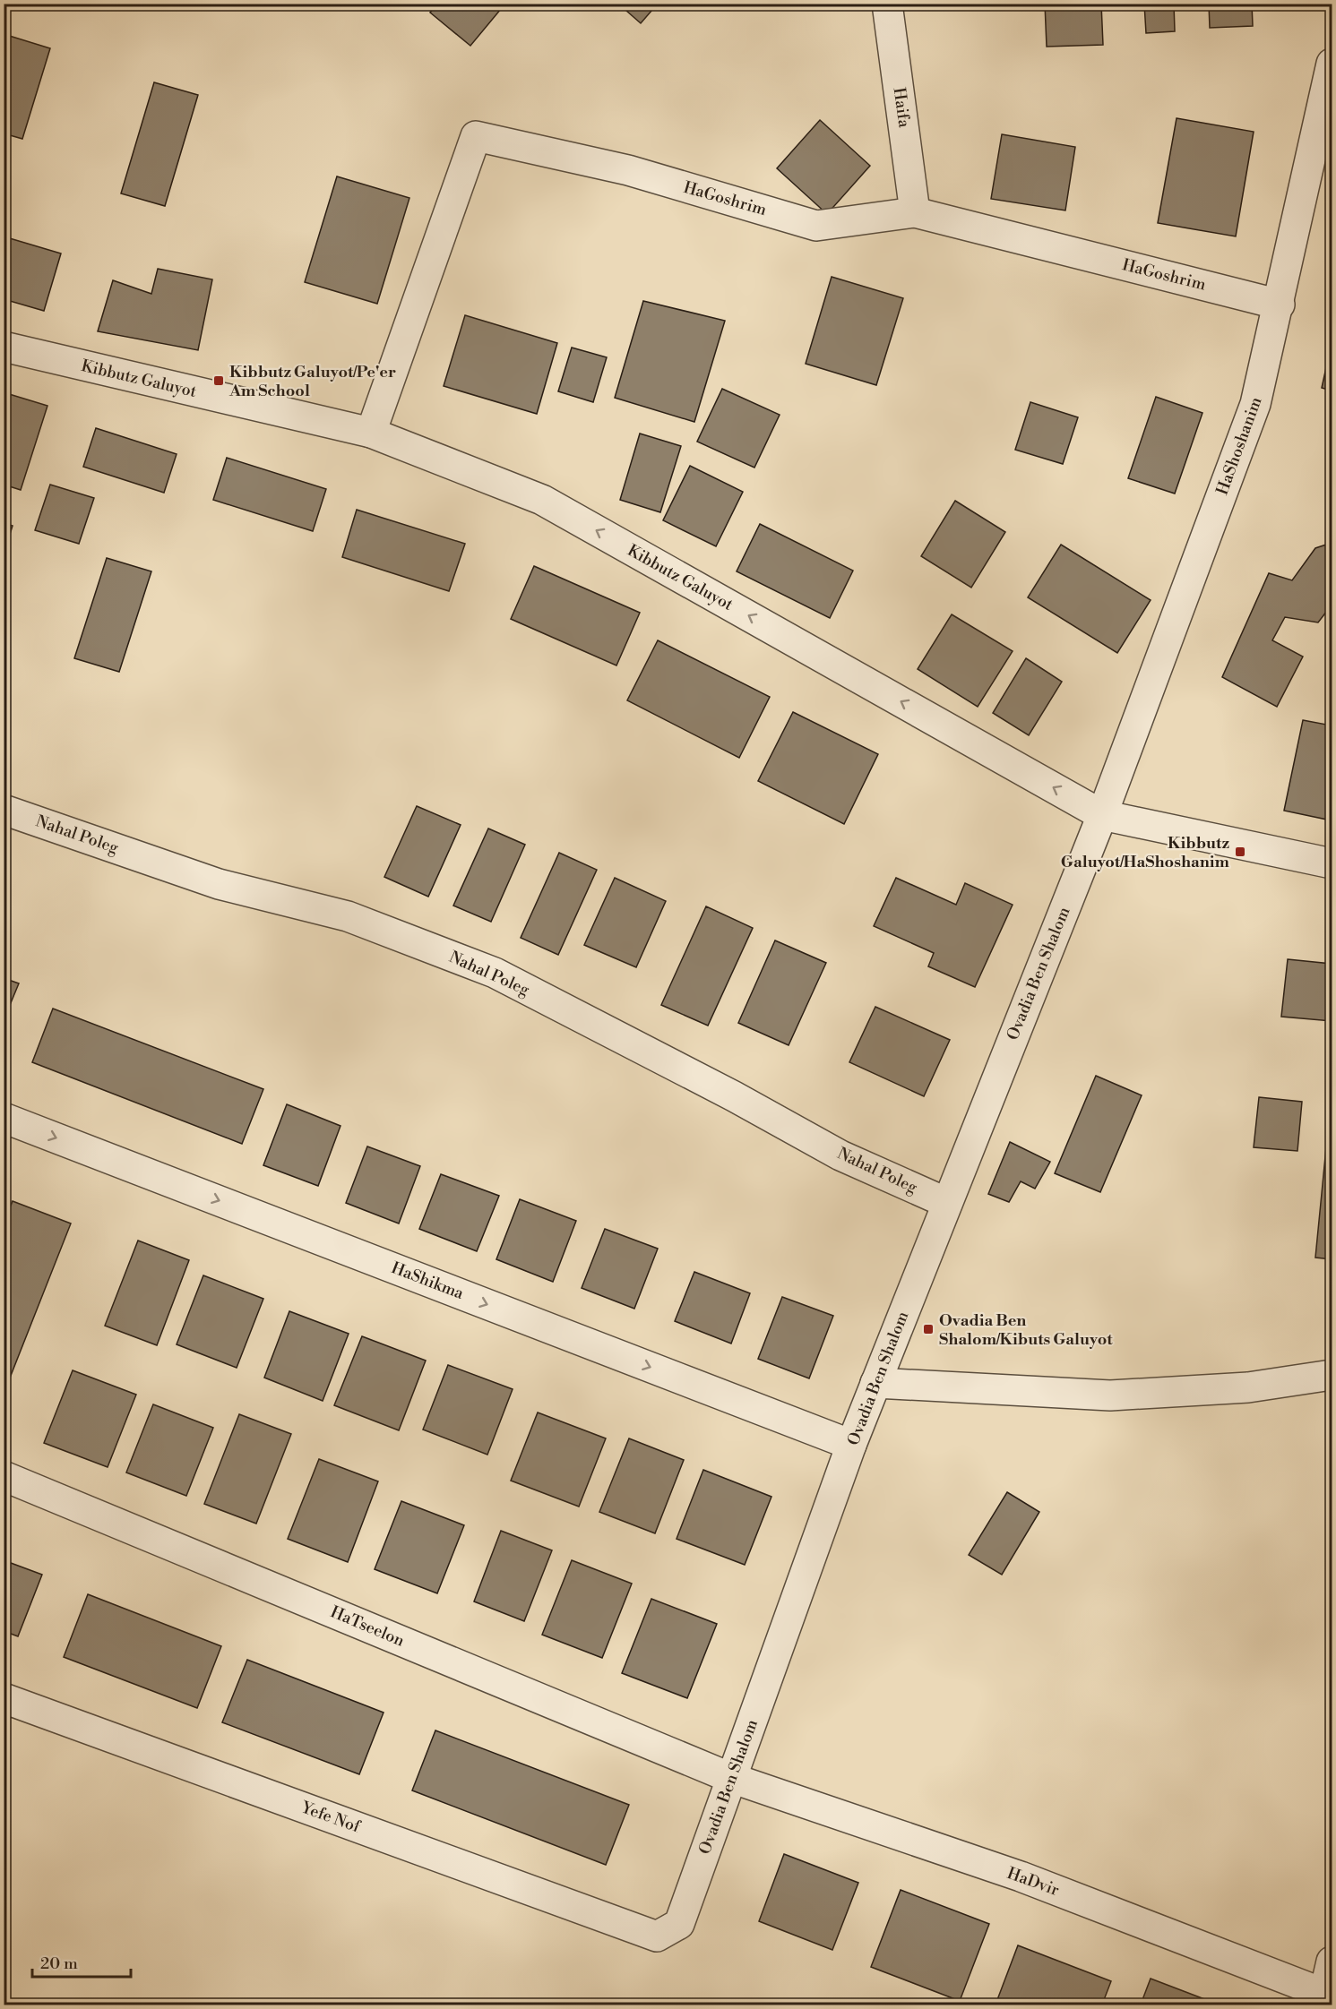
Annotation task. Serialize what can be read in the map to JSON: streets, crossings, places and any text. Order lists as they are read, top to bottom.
{
  "streets": {
    "street": [
      "Haifa",
      "HaGoshrim",
      "Kibbutz Galuyot",
      "HaShoshanim",
      "Nahal Poleg",
      "Ovadia Ben Shalom",
      "HaShikma",
      "HaTseelon",
      "Yefe Nof",
      "HaDvir"
    ]
  },
  "crossings": [
    ["Haifa", "HaGoshrim"],
    ["HaGoshrim", "Kibbutz Galuyot"],
    ["HaGoshrim", "HaShoshanim"],
    ["Kibbutz Galuyot", "HaShoshanim"],
    ["Kibbutz Galuyot", "Ovadia Ben Shalom"],
    ["HaShoshanim", "Ovadia Ben Shalom"],
    ["Nahal Poleg", "Ovadia Ben Shalom"],
    ["Ovadia Ben Shalom", "HaShikma"],
    ["Ovadia Ben Shalom", "HaTseelon"],
    ["Ovadia Ben Shalom", "Yefe Nof"],
    ["Ovadia Ben Shalom", "HaDvir"],
    ["HaTseelon", "HaDvir"]
  ],
  "one_way": ["Kibbutz Galuyot", "HaShikma"],
  "places": {
    "transit": ["Kibbutz Galuyot/Pe'er Am School", "Kibbutz Galuyot/HaShoshanim", "Ovadia Ben Shalom/Kibuts Galuyot"]
  },
  "scale_bar": "20 m"
}
